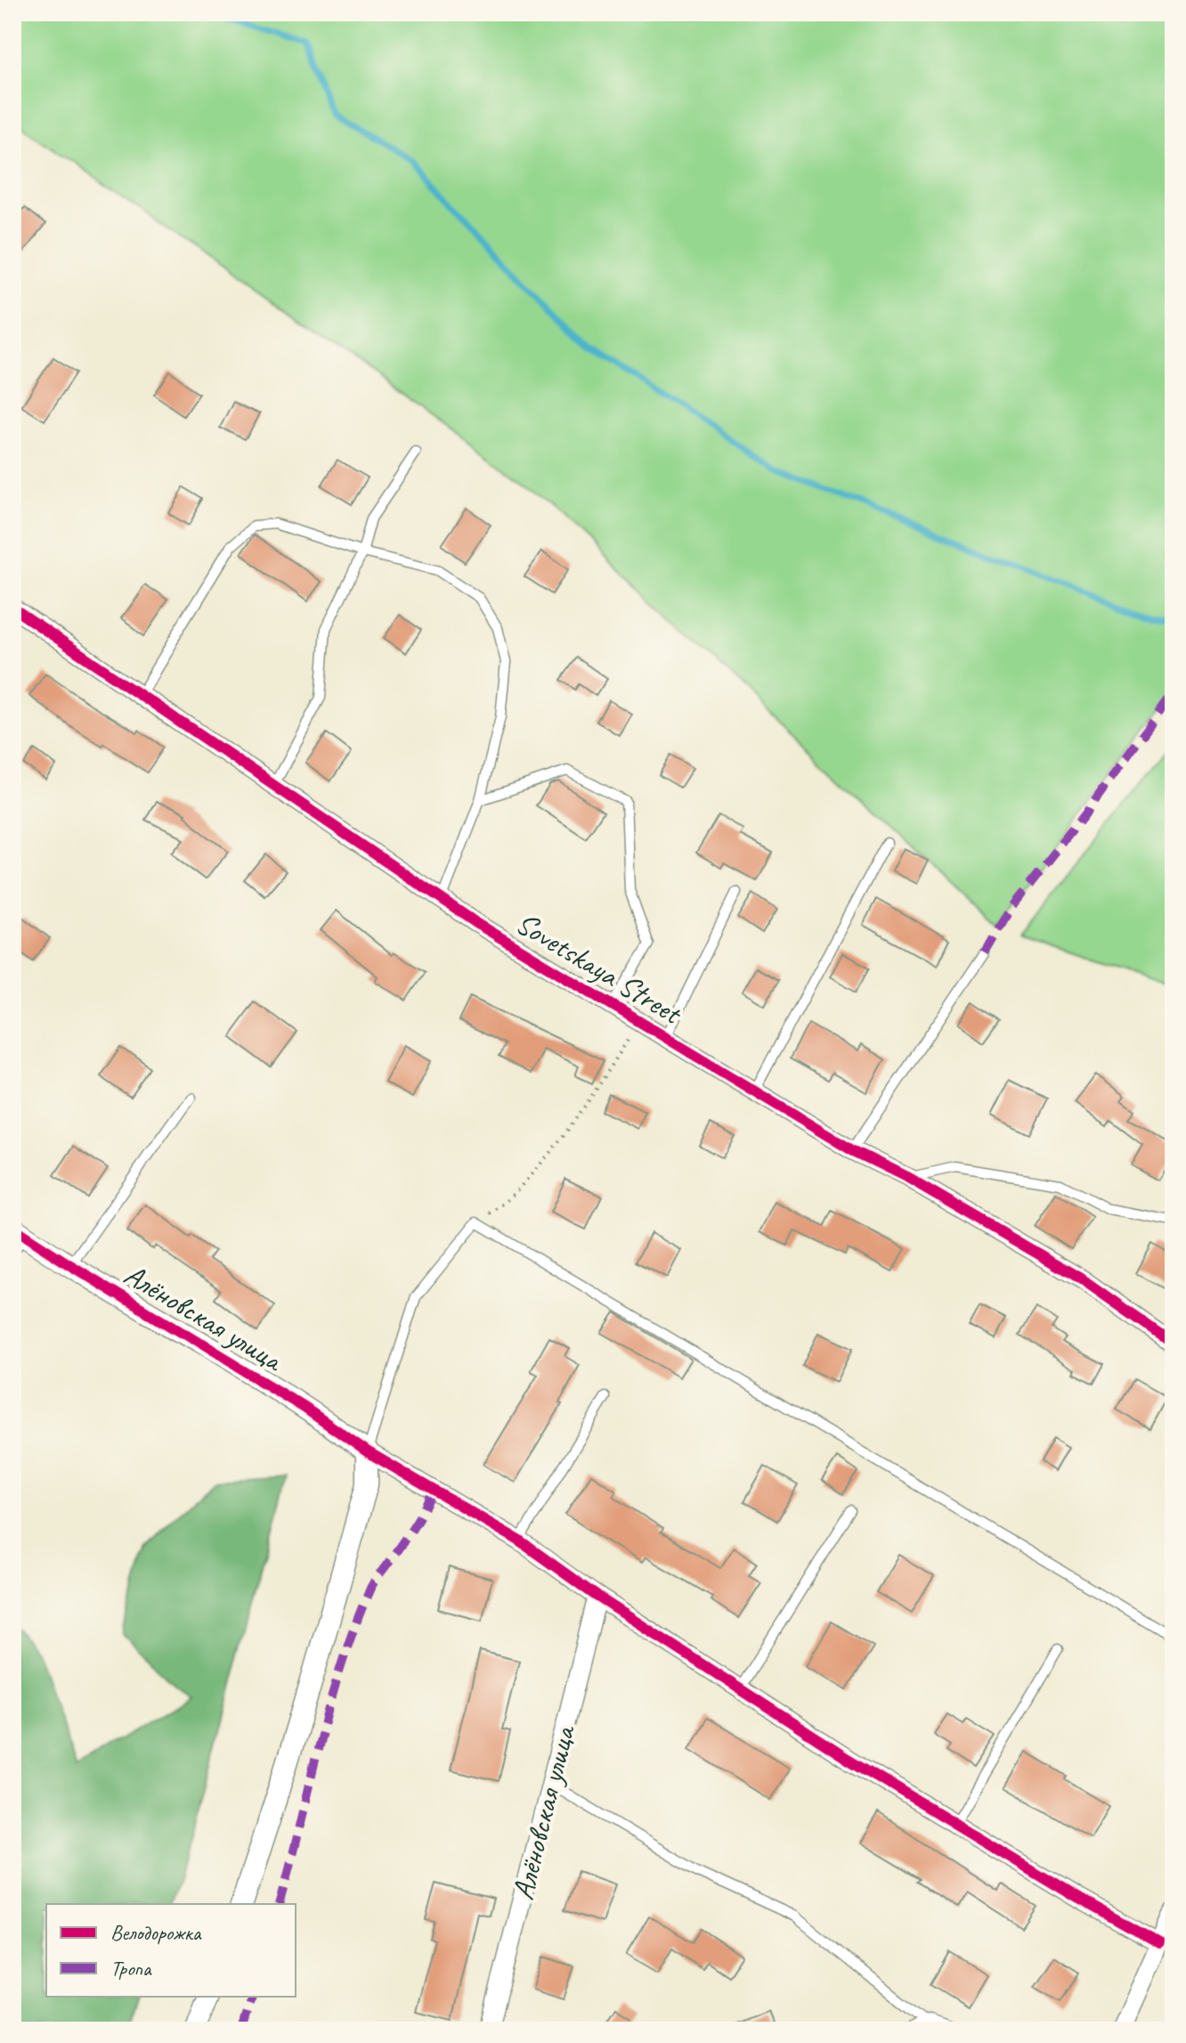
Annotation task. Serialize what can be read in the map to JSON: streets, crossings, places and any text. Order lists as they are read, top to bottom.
{
  "streets": {
    "street": ["Sovetskaya Street", "Алёновская улица"]
  },
  "legend": ["Велодорожка", "Тропа"]
}
